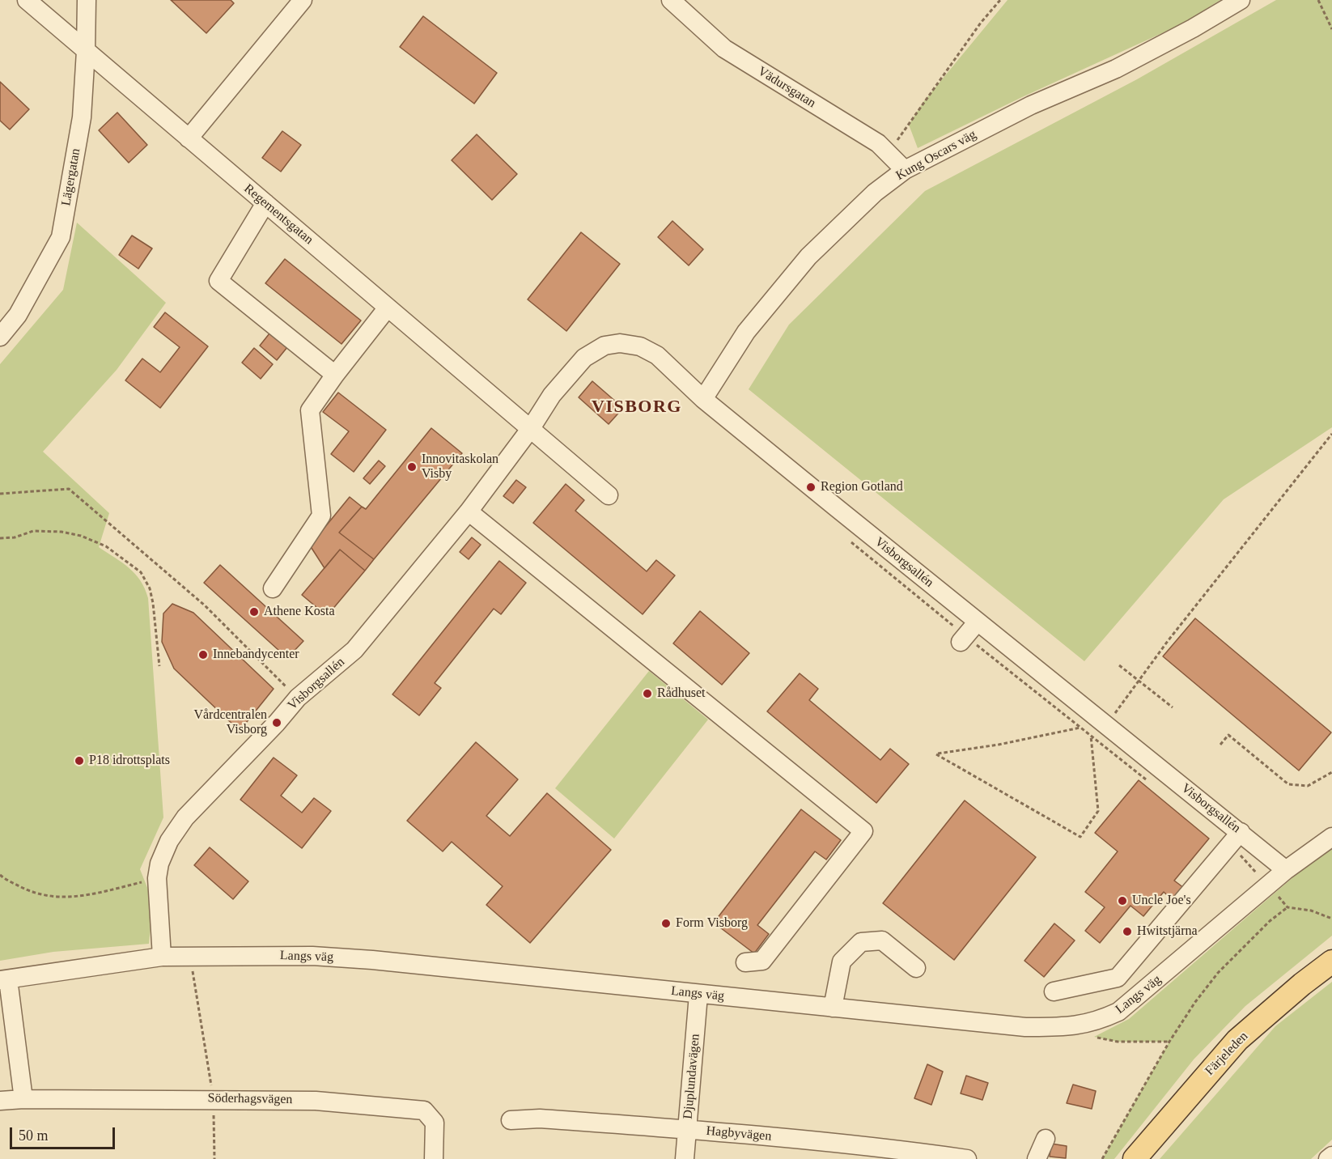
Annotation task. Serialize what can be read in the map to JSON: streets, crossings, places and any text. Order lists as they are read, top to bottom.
{
  "streets": {
    "main road": ["Färjeleden"],
    "street": [
      "Vädursgatan",
      "Kung Oscars väg",
      "Lägergatan",
      "Regementsgatan",
      "Visborgsallén",
      "Langs väg",
      "Djuplundavägen",
      "Söderhagsvägen",
      "Hagbyvägen"
    ]
  },
  "crossings": [
    ["Vädursgatan", "Kung Oscars väg"],
    ["Kung Oscars väg", "Visborgsallén"],
    ["Lägergatan", "Regementsgatan"],
    ["Regementsgatan", "Visborgsallén"],
    ["Visborgsallén", "Langs väg"],
    ["Langs väg", "Djuplundavägen"],
    ["Djuplundavägen", "Hagbyvägen"]
  ],
  "districts": ["VISBORG"],
  "places": [
    "Innovitaskolan Visby",
    "Region Gotland",
    "Athene Kosta",
    "Innebandycenter",
    "Rådhuset",
    "Vårdcentralen Visborg",
    "P18 idrottsplats",
    "Uncle Joe's",
    "Form Visborg",
    "Hwitstjärna"
  ],
  "scale_bar": "50 m"
}
